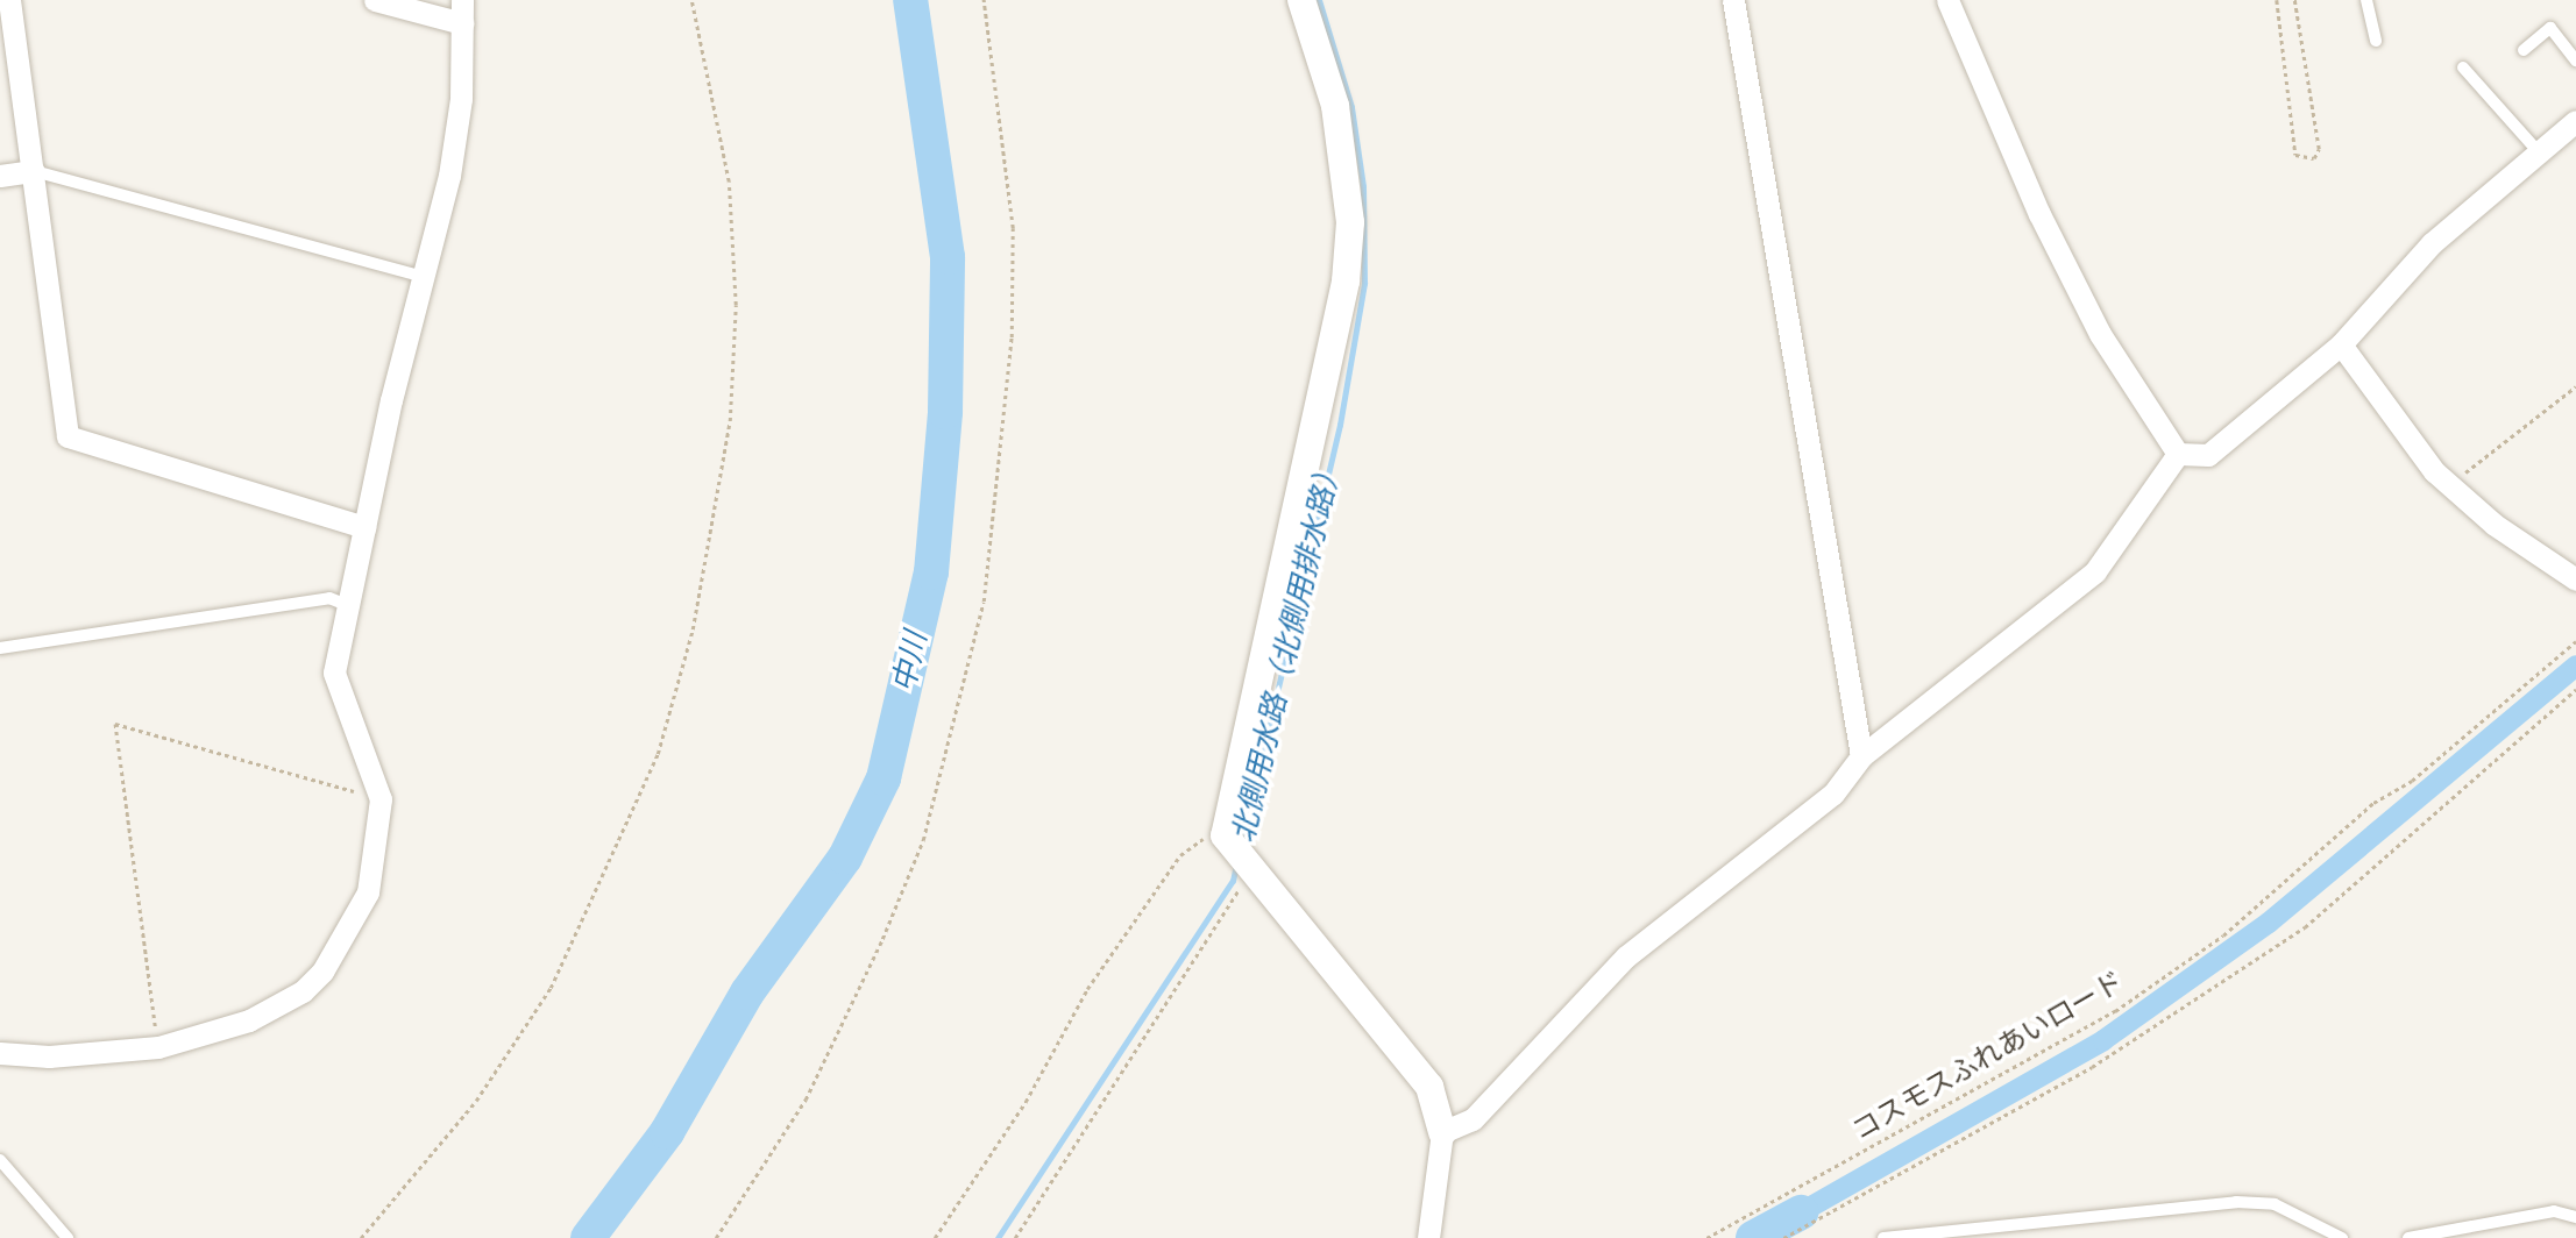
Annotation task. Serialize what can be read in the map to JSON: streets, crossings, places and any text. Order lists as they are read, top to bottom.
{
  "streets": {
    "path": ["コスモスふれあいロード"]
  },
  "water": ["北側用水路（北側用排水路）", "中川"]
}
